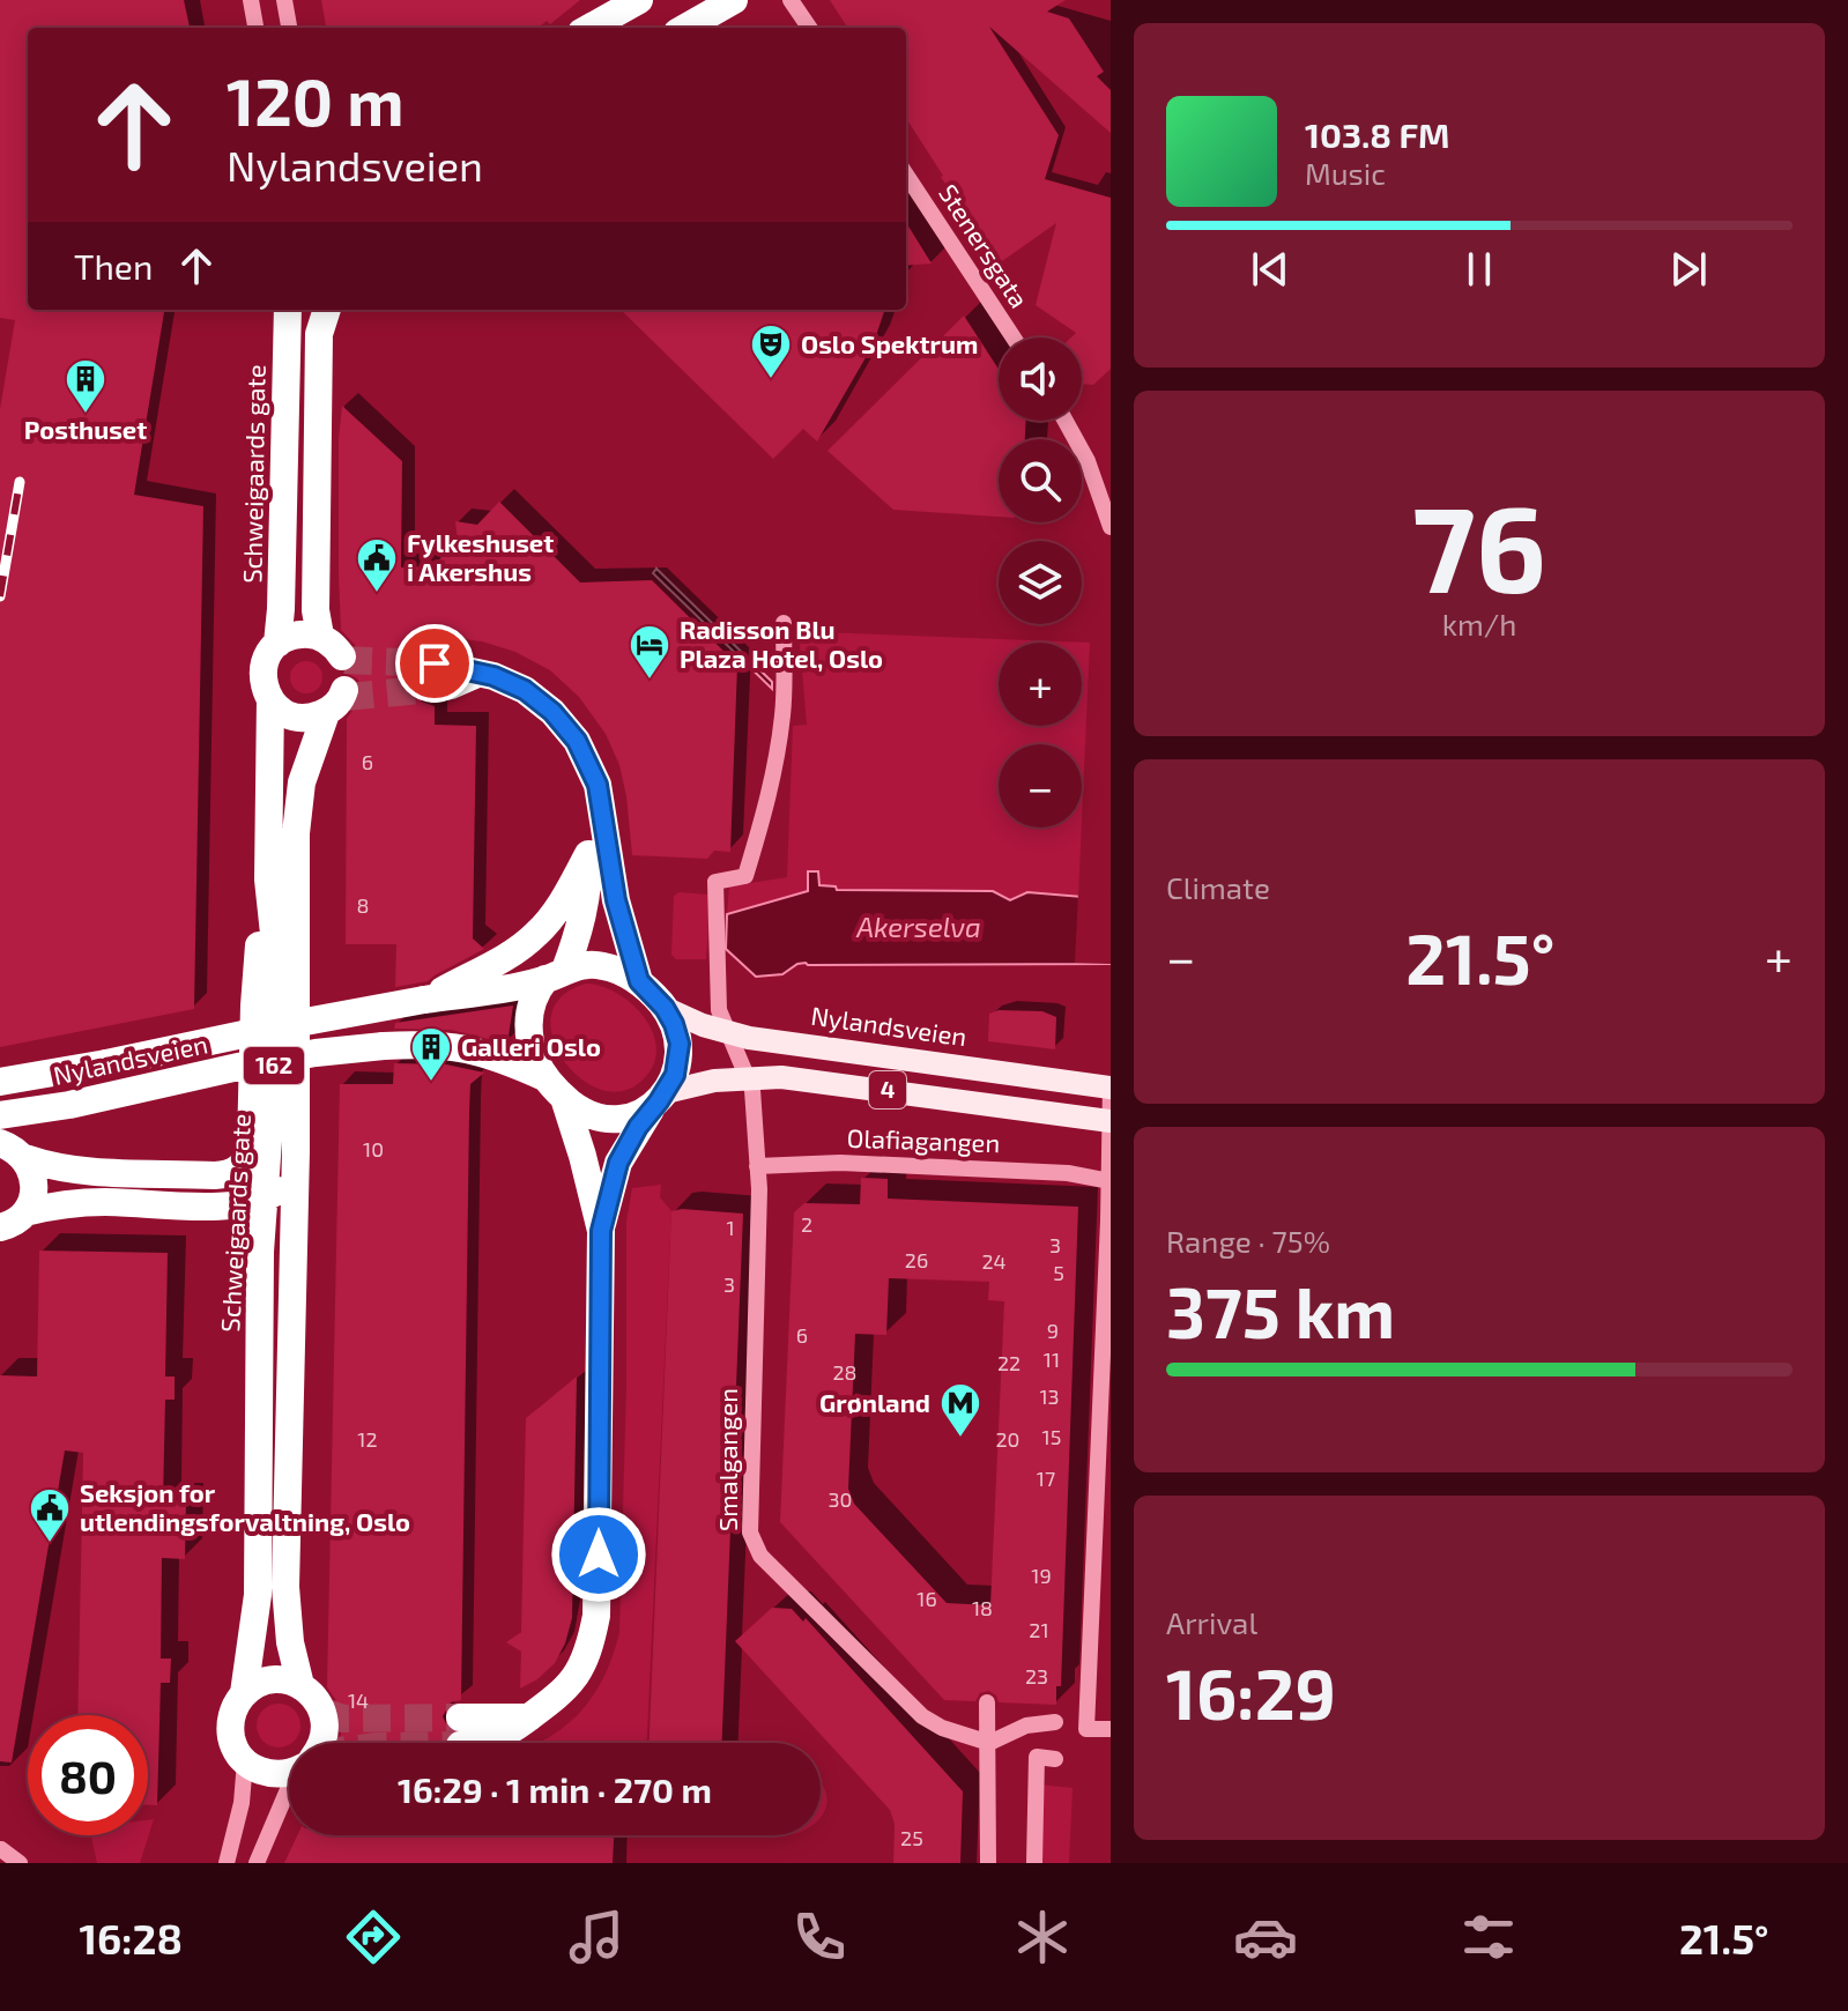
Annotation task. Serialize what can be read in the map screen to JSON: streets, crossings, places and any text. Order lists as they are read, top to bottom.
{
  "streets": {
    "highway": ["Schweigaards gate", "Nylandsveien", "162"],
    "main road": ["4"],
    "street": ["Stenersgata", "Olafiagangen", "Smalgangen"]
  },
  "crossings": [
    ["Schweigaards gate", "162"],
    ["Nylandsveien", "162"],
    ["Olafiagangen", "Smalgangen"]
  ],
  "water": ["Akerselva"],
  "places": {
    "theatre": ["Oslo Spektrum"],
    "building": ["Posthuset", "Galleri Oslo"],
    "public building": ["Fylkeshuset i Akershus", "Seksjon for utlendingsforvaltning, Oslo"],
    "hotel": ["Radisson Blu Plaza Hotel, Oslo"],
    "metro station": ["Grønland"]
  },
  "house_numbers": [
    "6",
    "8",
    "10",
    "2",
    "1",
    "3",
    "26",
    "24",
    "5",
    "3",
    "9",
    "6",
    "11",
    "22",
    "28",
    "13",
    "15",
    "12",
    "20",
    "17",
    "30",
    "19",
    "16",
    "18",
    "21",
    "23",
    "14",
    "25"
  ],
  "page": {
    "turn": ["120 m", "Nylandsveien"],
    "song": ["103.8 FM", "Music"],
    "then": "Then",
    "map_buttons": ["+", "−"],
    "tile": [
      ["76", "km/h"],
      "Climate",
      ["Range · 75%", "375 km"],
      ["Arrival", "16:29"]
    ],
    "heat": ["−", "21.5°", "+"],
    "limit": "80",
    "trip": "16:29 · 1 min · 270 m",
    "tabs": ["16:28", "21.5°"]
  }
}
